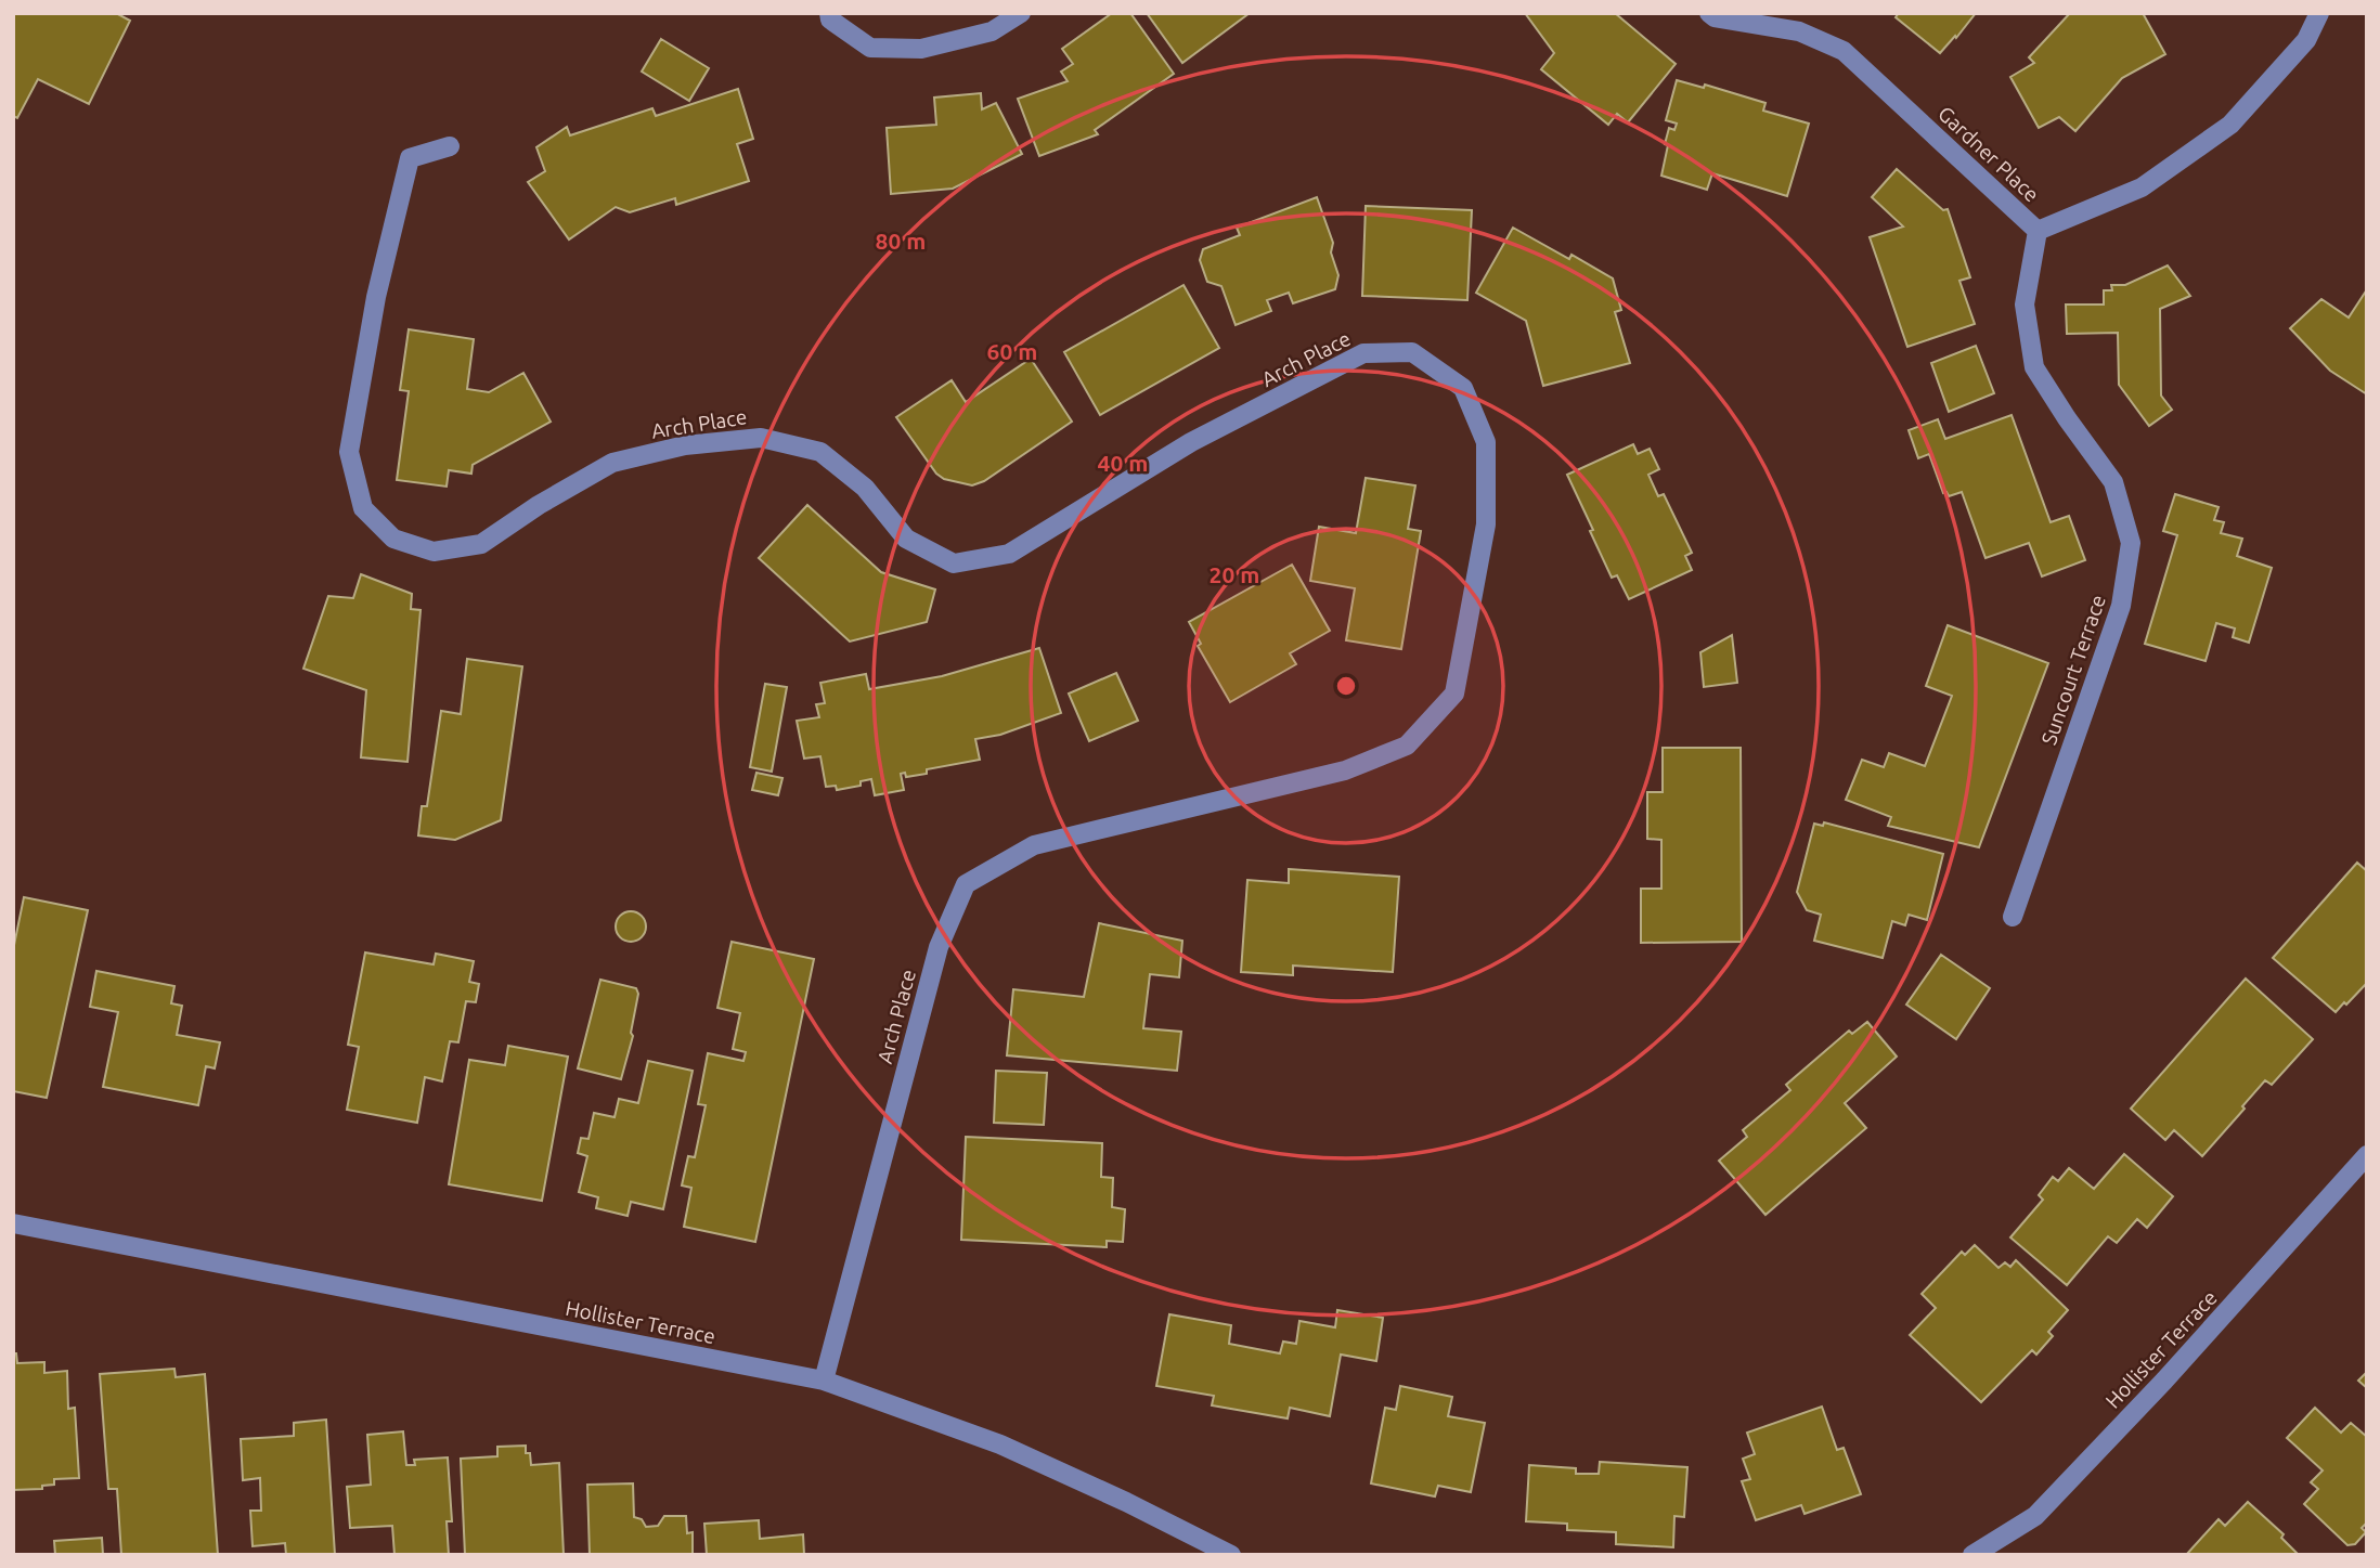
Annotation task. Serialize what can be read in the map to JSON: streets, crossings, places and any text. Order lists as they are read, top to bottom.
{
  "streets": {
    "street": [
      "Gardner Place",
      "Arch Place",
      "Suncourt Terrace",
      "Hollister Terrace"
    ]
  },
  "crossings": [
    ["Gardner Place", "Suncourt Terrace"],
    ["Arch Place", "Hollister Terrace"]
  ],
  "rings": [
    "80 m",
    "60 m",
    "40 m",
    "20 m"
  ]
}
